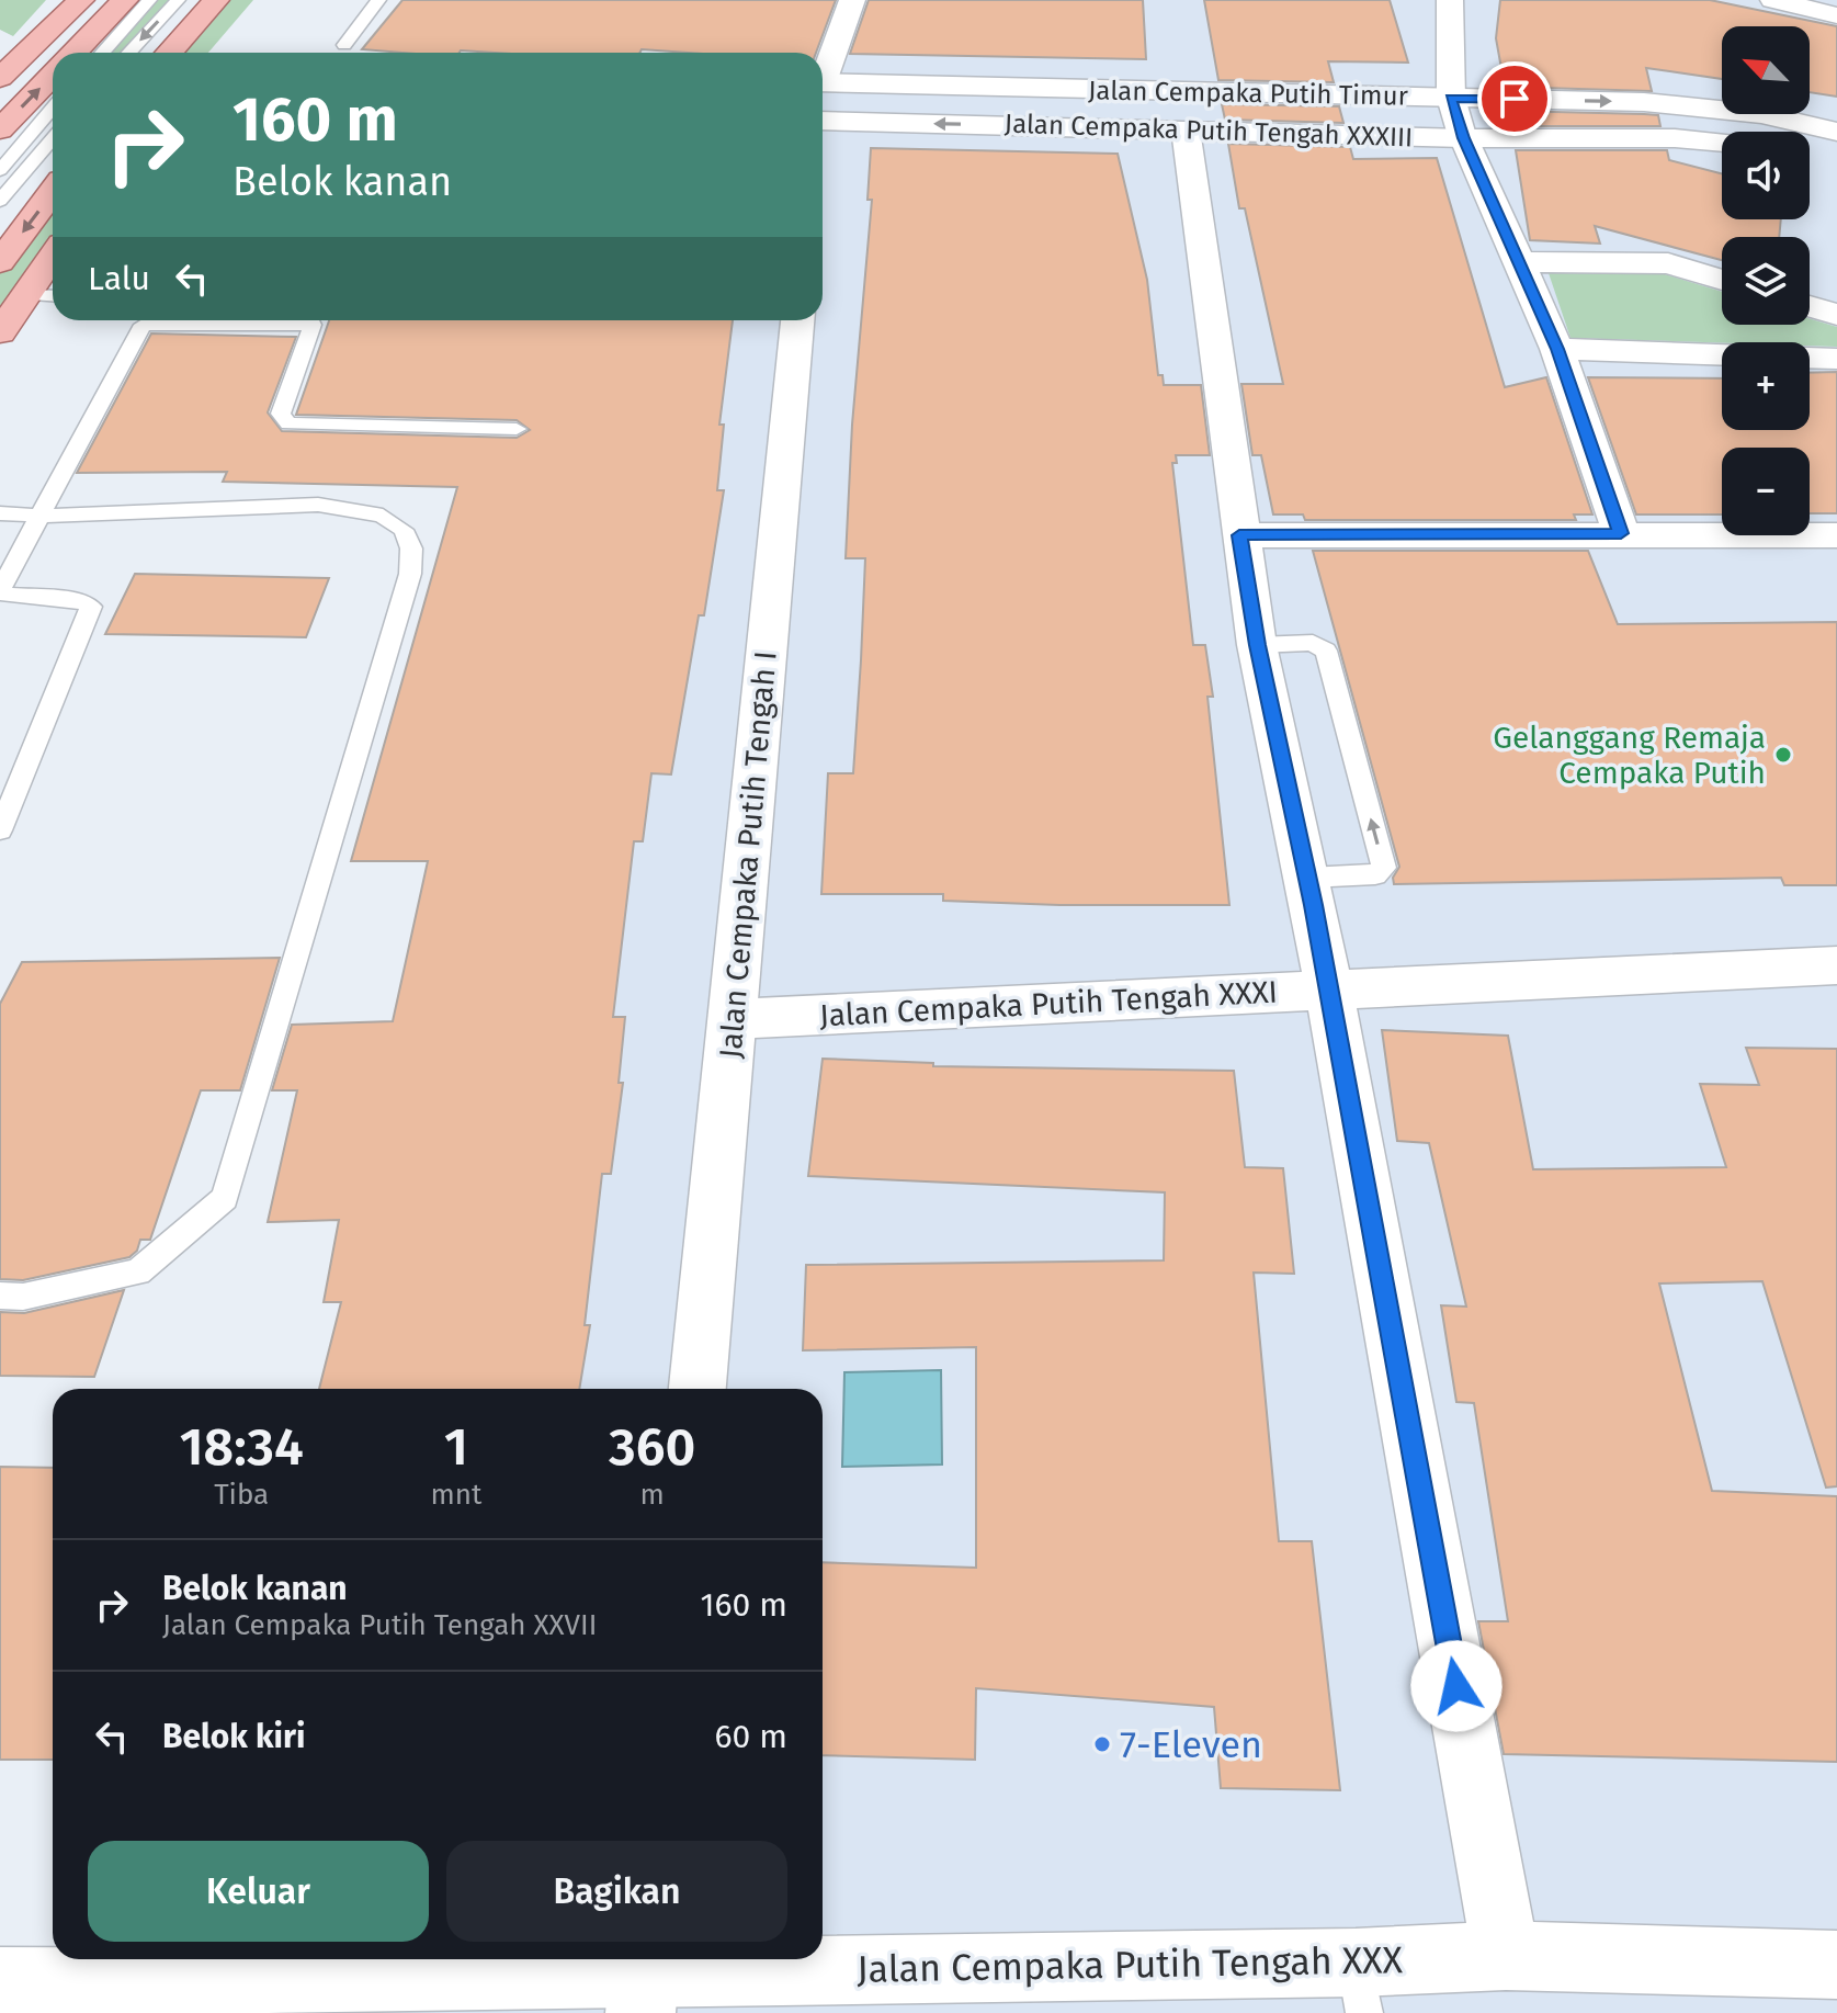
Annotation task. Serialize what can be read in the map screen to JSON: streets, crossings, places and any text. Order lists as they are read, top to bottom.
{
  "streets": {
    "street": [
      "Jalan Cempaka Putih Timur",
      "Jalan Cempaka Putih Tengah XXXIII",
      "Jalan Cempaka Putih Tengah I",
      "Jalan Cempaka Putih Tengah XXXI",
      "Jalan Cempaka Putih Tengah XXX"
    ]
  },
  "crossings": [
    ["Jalan Cempaka Putih Timur", "Jalan Cempaka Putih Tengah XXXIII"],
    ["Jalan Cempaka Putih Tengah I", "Jalan Cempaka Putih Tengah XXXI"]
  ],
  "one_way": ["Jalan Cempaka Putih Tengah XXXIII"],
  "places": ["Gelanggang Remaja Cempaka Putih", "7-Eleven"],
  "north": "top left",
  "page": {
    "map_buttons": ["+", "−"],
    "turn": ["160 m", "Belok kanan"],
    "then": "Lalu",
    "eta": [
      "18:34",
      "Tiba",
      "1",
      "mnt",
      "360",
      "m"
    ],
    "list": [
      {
        "name": "Belok kanan",
        "note": "Jalan Cempaka Putih Tengah XXVII",
        "value": "160 m"
      },
      {
        "name": "Belok kiri",
        "value": "60 m"
      }
    ],
    "buttons": ["Keluar", "Bagikan"]
  }
}
